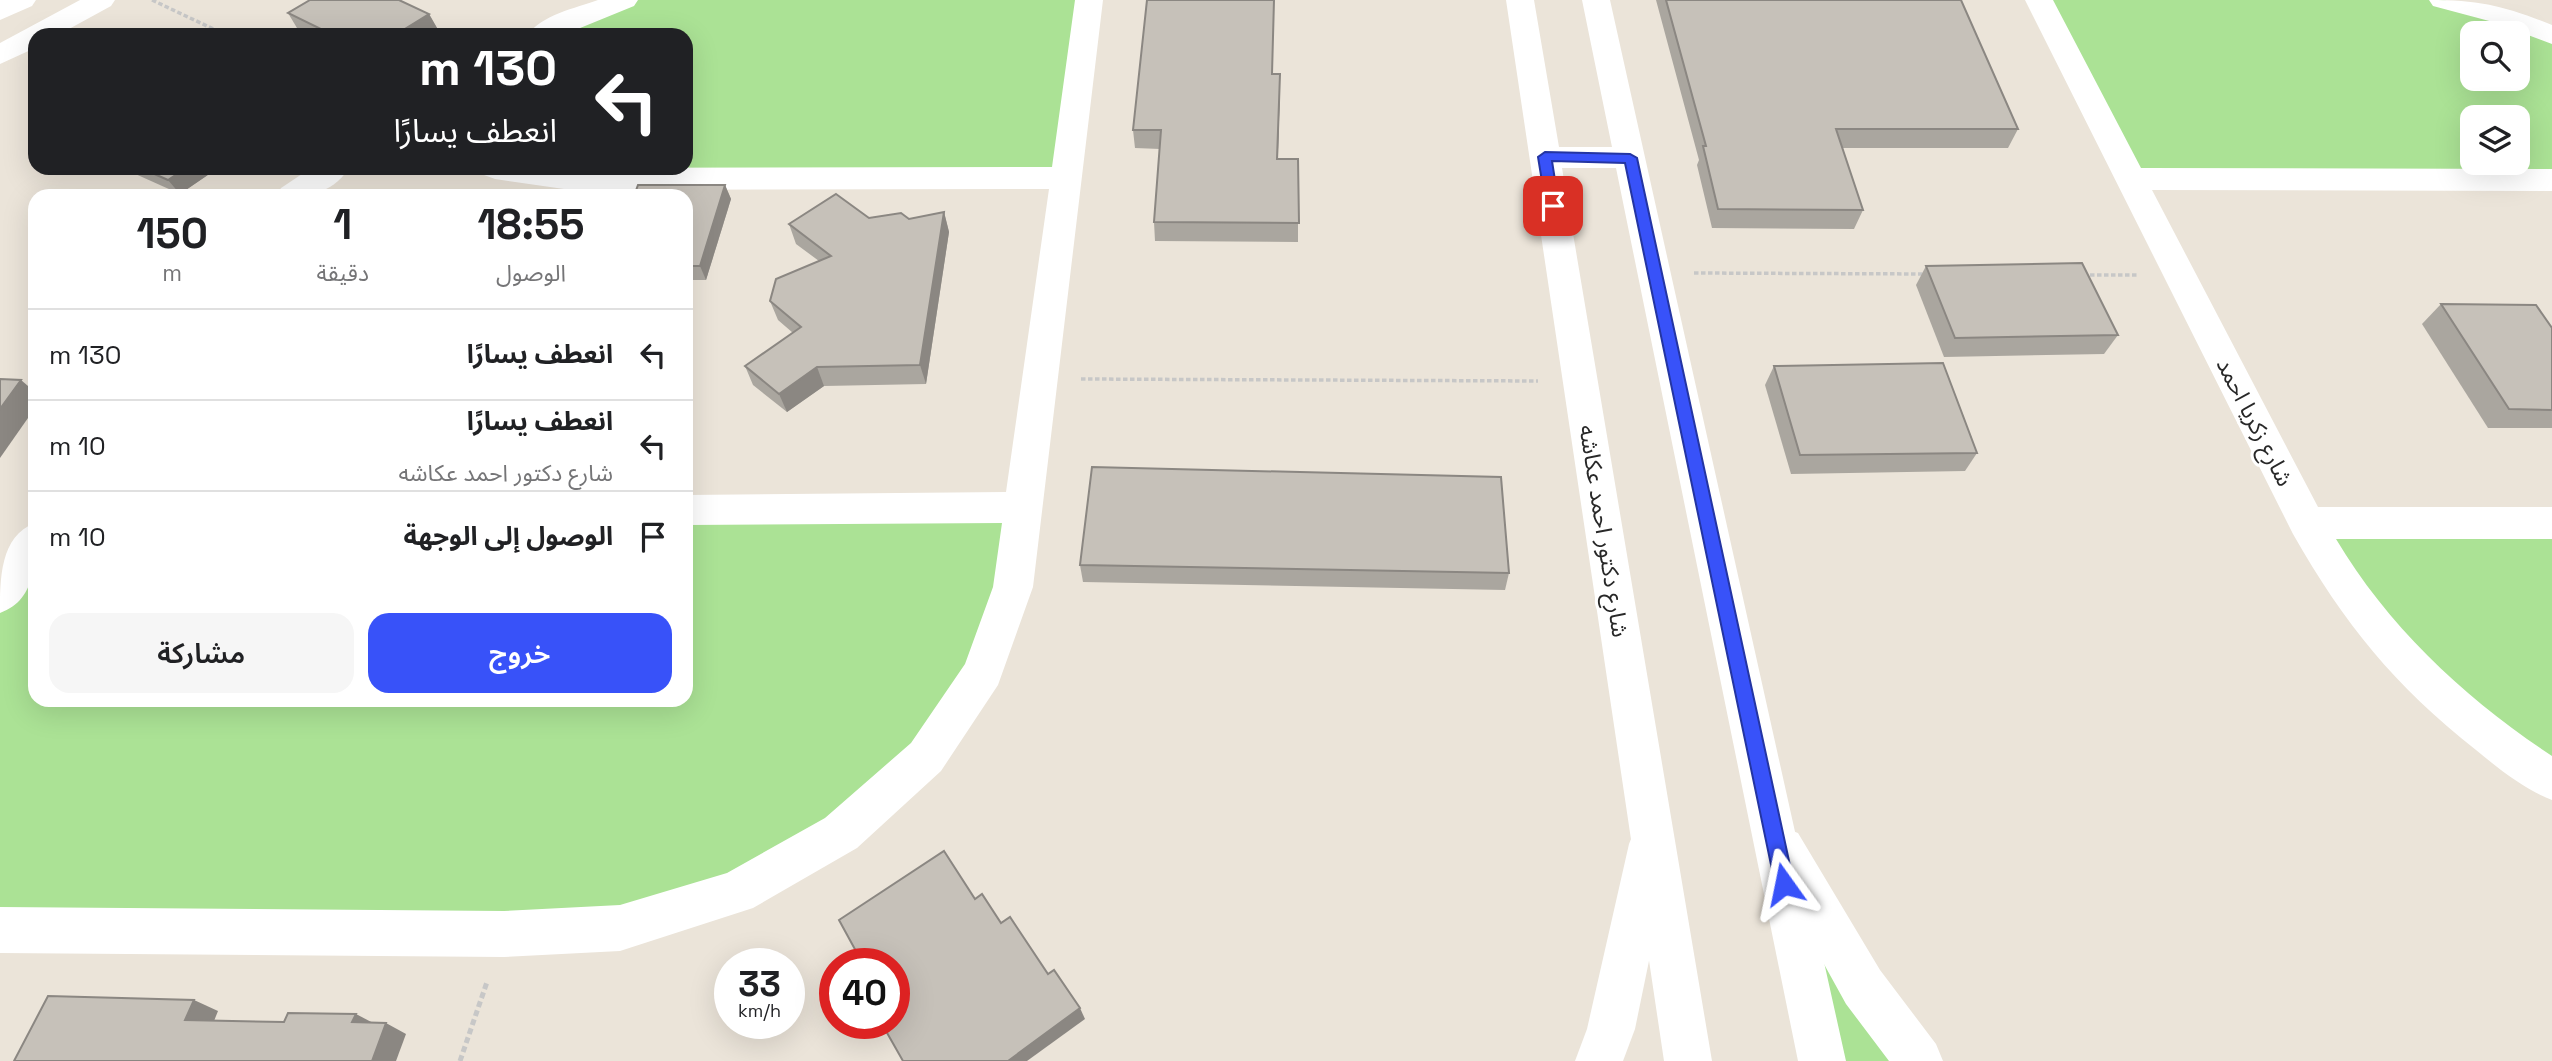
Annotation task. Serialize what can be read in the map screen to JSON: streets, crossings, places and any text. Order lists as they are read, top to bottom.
{
  "streets": {
    "street": ["شارع زكريا احمد", "شارع دكتور احمد عكاشه"]
  },
  "page": {
    "turn": ["130 m", "انعطف يسارًا"],
    "eta": [
      "18:55",
      "الوصول",
      "1",
      "دقيقة",
      "150",
      "m"
    ],
    "list": [
      {
        "name": "انعطف يسارًا",
        "value": "130 m"
      },
      {
        "name": "انعطف يسارًا",
        "note": "شارع دكتور احمد عكاشه",
        "value": "10 m"
      },
      {
        "name": "الوصول إلى الوجهة",
        "value": "10 m"
      }
    ],
    "buttons": ["خروج", "مشاركة"],
    "speed": "33 km/h",
    "limit": "40"
  }
}
